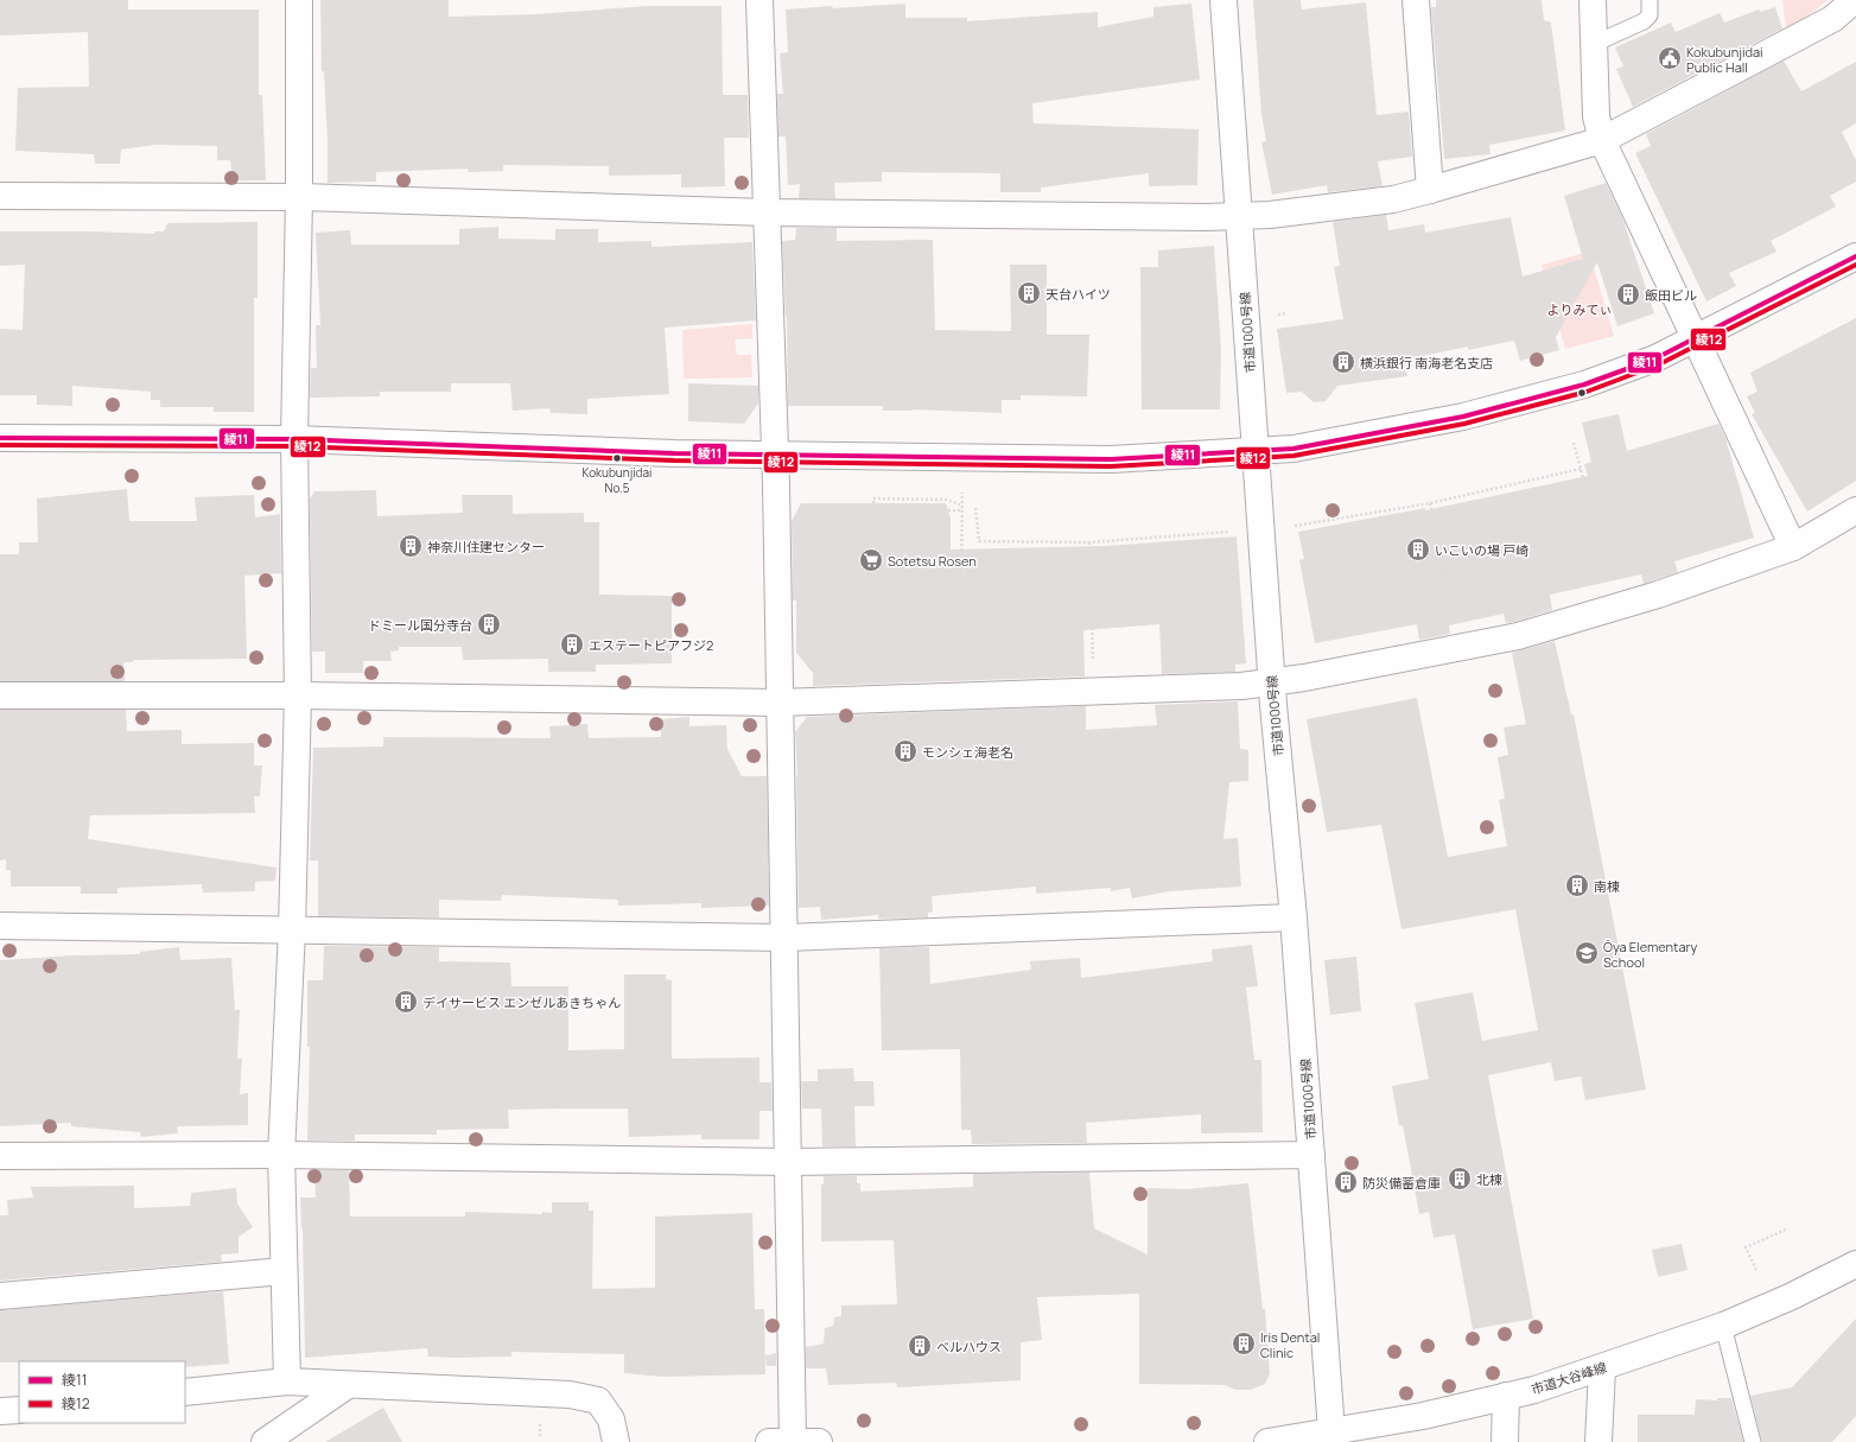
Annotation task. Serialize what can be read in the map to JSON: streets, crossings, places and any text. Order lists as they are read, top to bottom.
{
  "streets": {
    "street": ["市道1000号線", "市道大谷峰線"]
  },
  "crossings": [
    ["市道1000号線", "市道大谷峰線"]
  ],
  "parks": ["よりみてぃ"],
  "places": {
    "public building": ["Kokubunjidai Public Hall"],
    "building": [
      "天台ハイツ",
      "飯田ビル",
      "横浜銀行 南海老名支店",
      "神奈川住建センター",
      "いこいの場 戸崎",
      "ドミール国分寺台",
      "エステートピアフジ2",
      "モンシェ海老名",
      "南棟",
      "デイサービス エンゼルあきちゃん",
      "北棟",
      "防災備蓄倉庫",
      "Iris Dental Clinic",
      "ベルハウス"
    ],
    "other": ["Kokubunjidai No.5"],
    "supermarket": ["Sotetsu Rosen"],
    "school or university": ["Ōya Elementary School"]
  },
  "lines": ["transit line 綾11", "transit line 綾12"],
  "legend": ["綾11", "綾12"]
}
